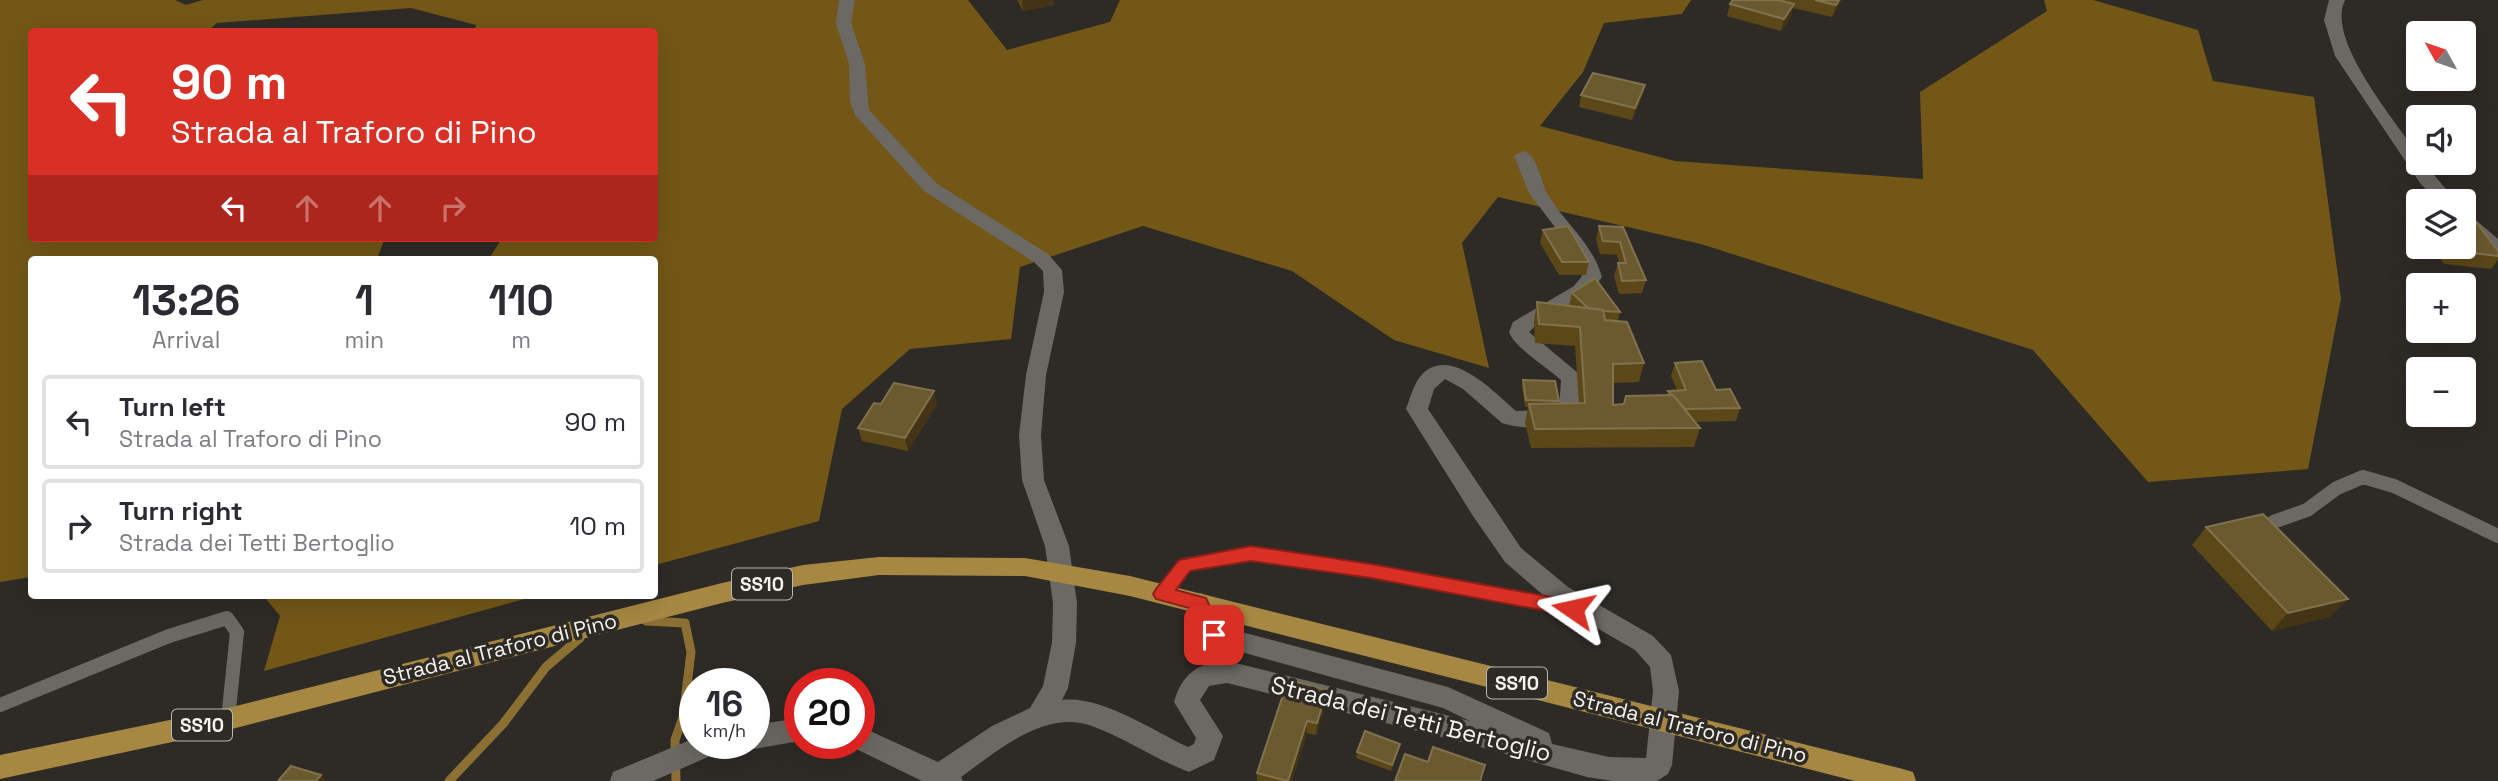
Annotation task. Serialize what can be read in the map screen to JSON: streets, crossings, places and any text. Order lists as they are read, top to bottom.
{
  "streets": {
    "main road": ["SS10", "Strada al Traforo di Pino"],
    "street": ["Strada dei Tetti Bertoglio"]
  },
  "crossings": [
    ["Strada al Traforo di Pino", "Strada dei Tetti Bertoglio"]
  ],
  "north": "top left",
  "page": {
    "map_buttons": ["+", "−"],
    "turn": ["90 m", "Strada al Traforo di Pino"],
    "eta": [
      "13:26",
      "Arrival",
      "1",
      "min",
      "110",
      "m"
    ],
    "list": [
      {
        "name": "Turn left",
        "note": "Strada al Traforo di Pino",
        "value": "90 m"
      },
      {
        "name": "Turn right",
        "note": "Strada dei Tetti Bertoglio",
        "value": "10 m"
      }
    ],
    "speed": "16 km/h",
    "limit": "20"
  }
}
